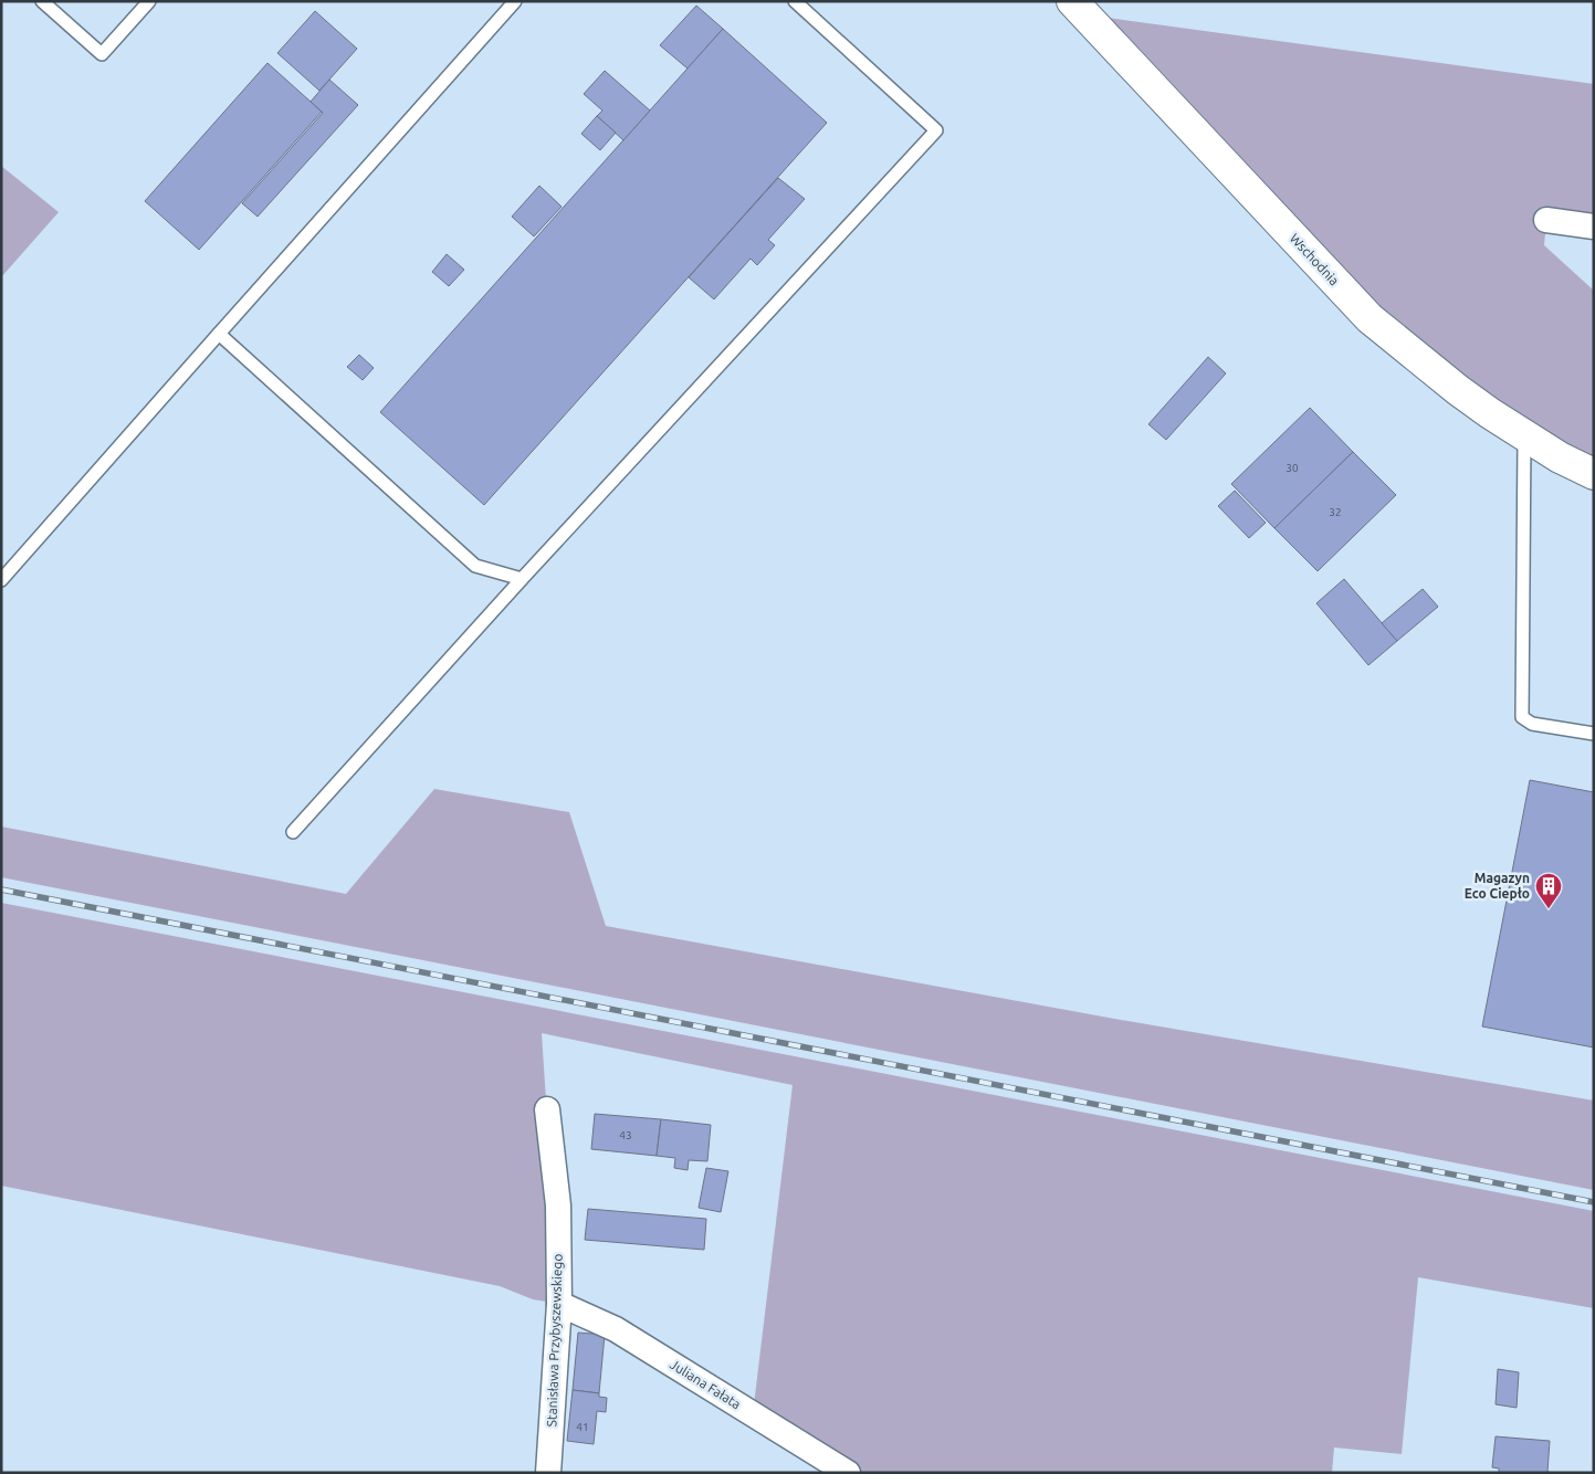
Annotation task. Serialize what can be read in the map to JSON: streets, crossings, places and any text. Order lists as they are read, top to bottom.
{
  "streets": {
    "street": ["Wschodnia", "Stanisława Przybyszewskiego", "Juliana Fałata"]
  },
  "crossings": [
    ["Stanisława Przybyszewskiego", "Juliana Fałata"]
  ],
  "places": {
    "building": ["Magazyn Eco Ciepło"]
  },
  "house_numbers": [
    "30",
    "32",
    "43",
    "41"
  ]
}
